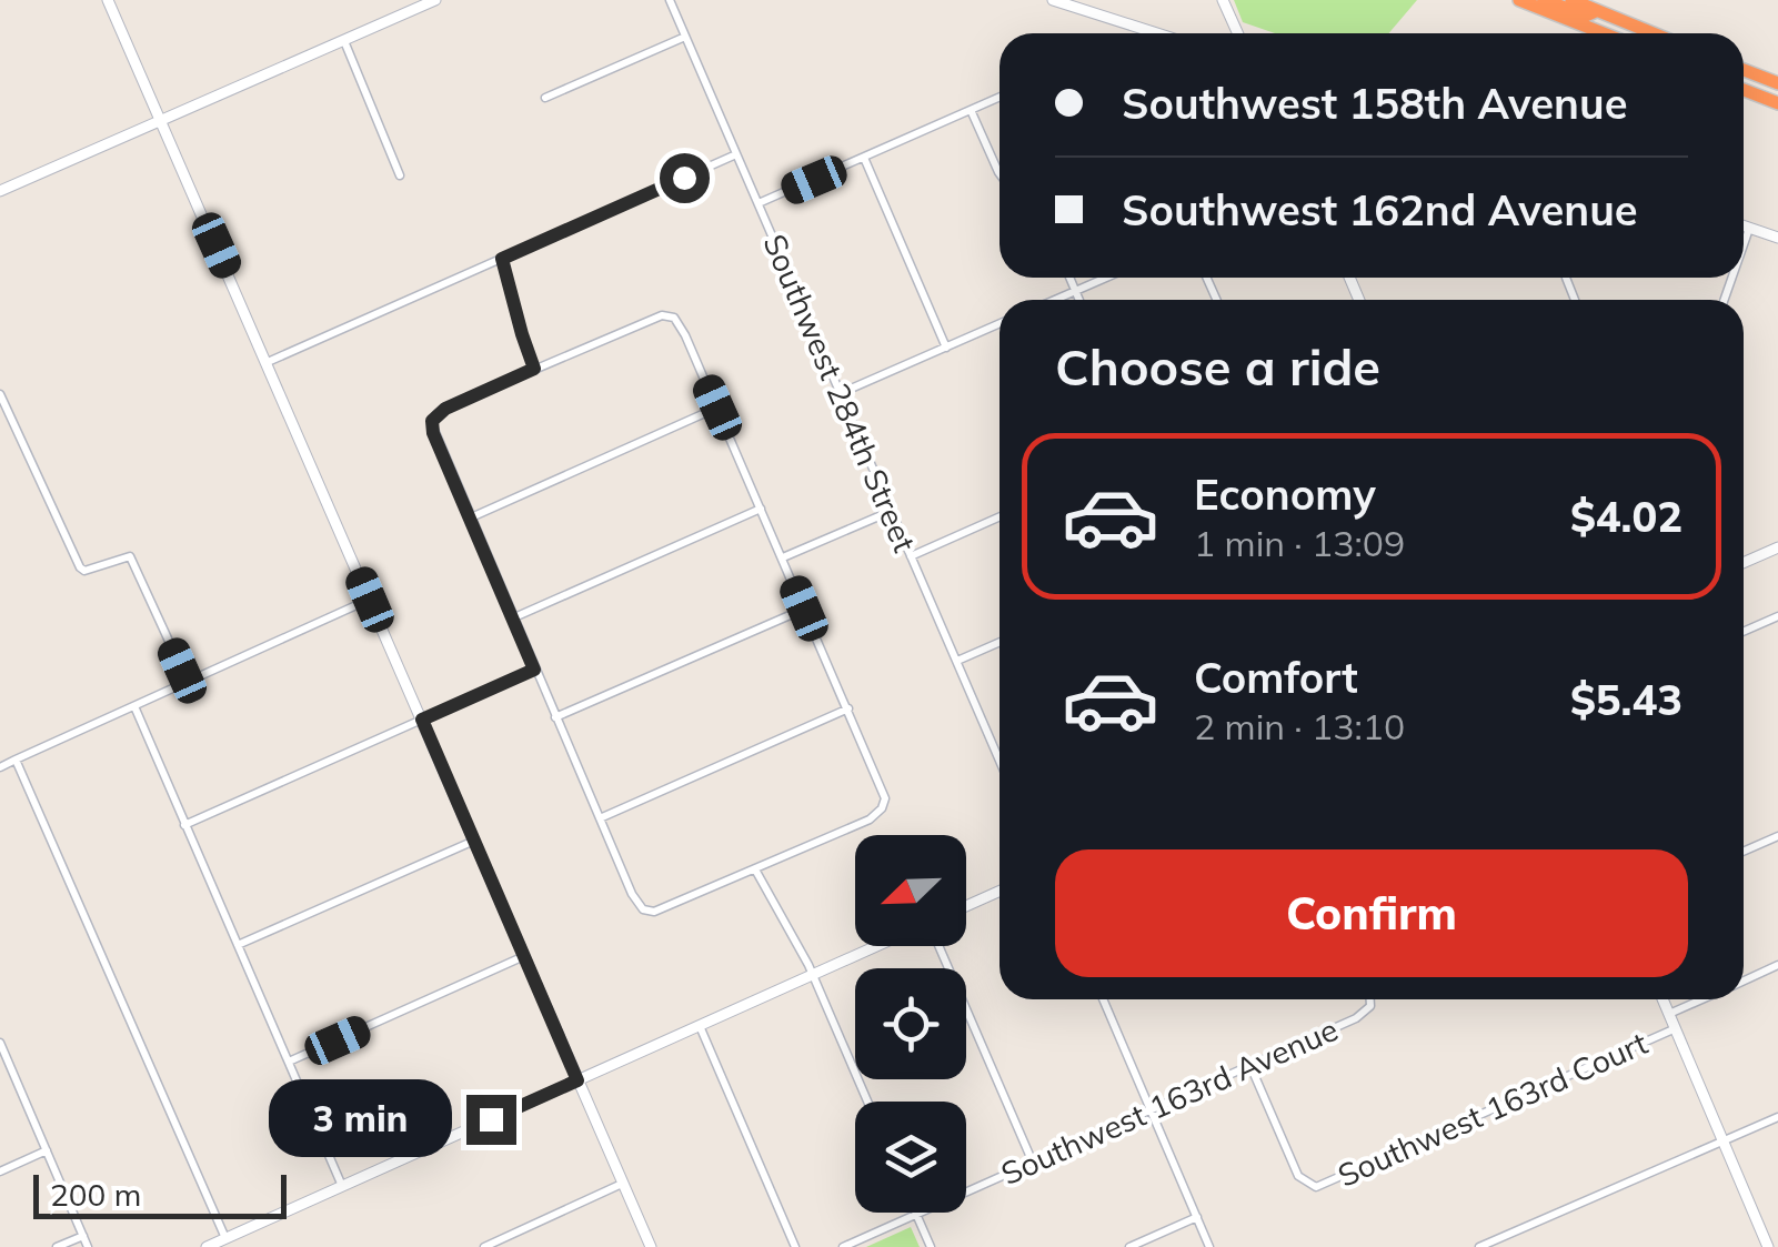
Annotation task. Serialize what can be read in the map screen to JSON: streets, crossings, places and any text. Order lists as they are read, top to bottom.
{
  "streets": {
    "street": ["Southwest 284th Street", "Southwest 163rd Avenue", "Southwest 163rd Court"]
  },
  "crossings": [
    ["Southwest 163rd Avenue", "Southwest 163rd Court"]
  ],
  "scale_bar": "200 m",
  "north": "bottom left",
  "page": {
    "banner": ["Southwest 158th Avenue", "Southwest 162nd Avenue"],
    "heading": "Choose a ride",
    "list": [
      {
        "name": "Economy",
        "note": "1 min · 13:09",
        "value": "$4.02"
      },
      {
        "name": "Comfort",
        "note": "2 min · 13:10",
        "value": "$5.43"
      }
    ],
    "buttons": "Confirm",
    "bubble": "3 min",
    "scale": "200 m"
  }
}
